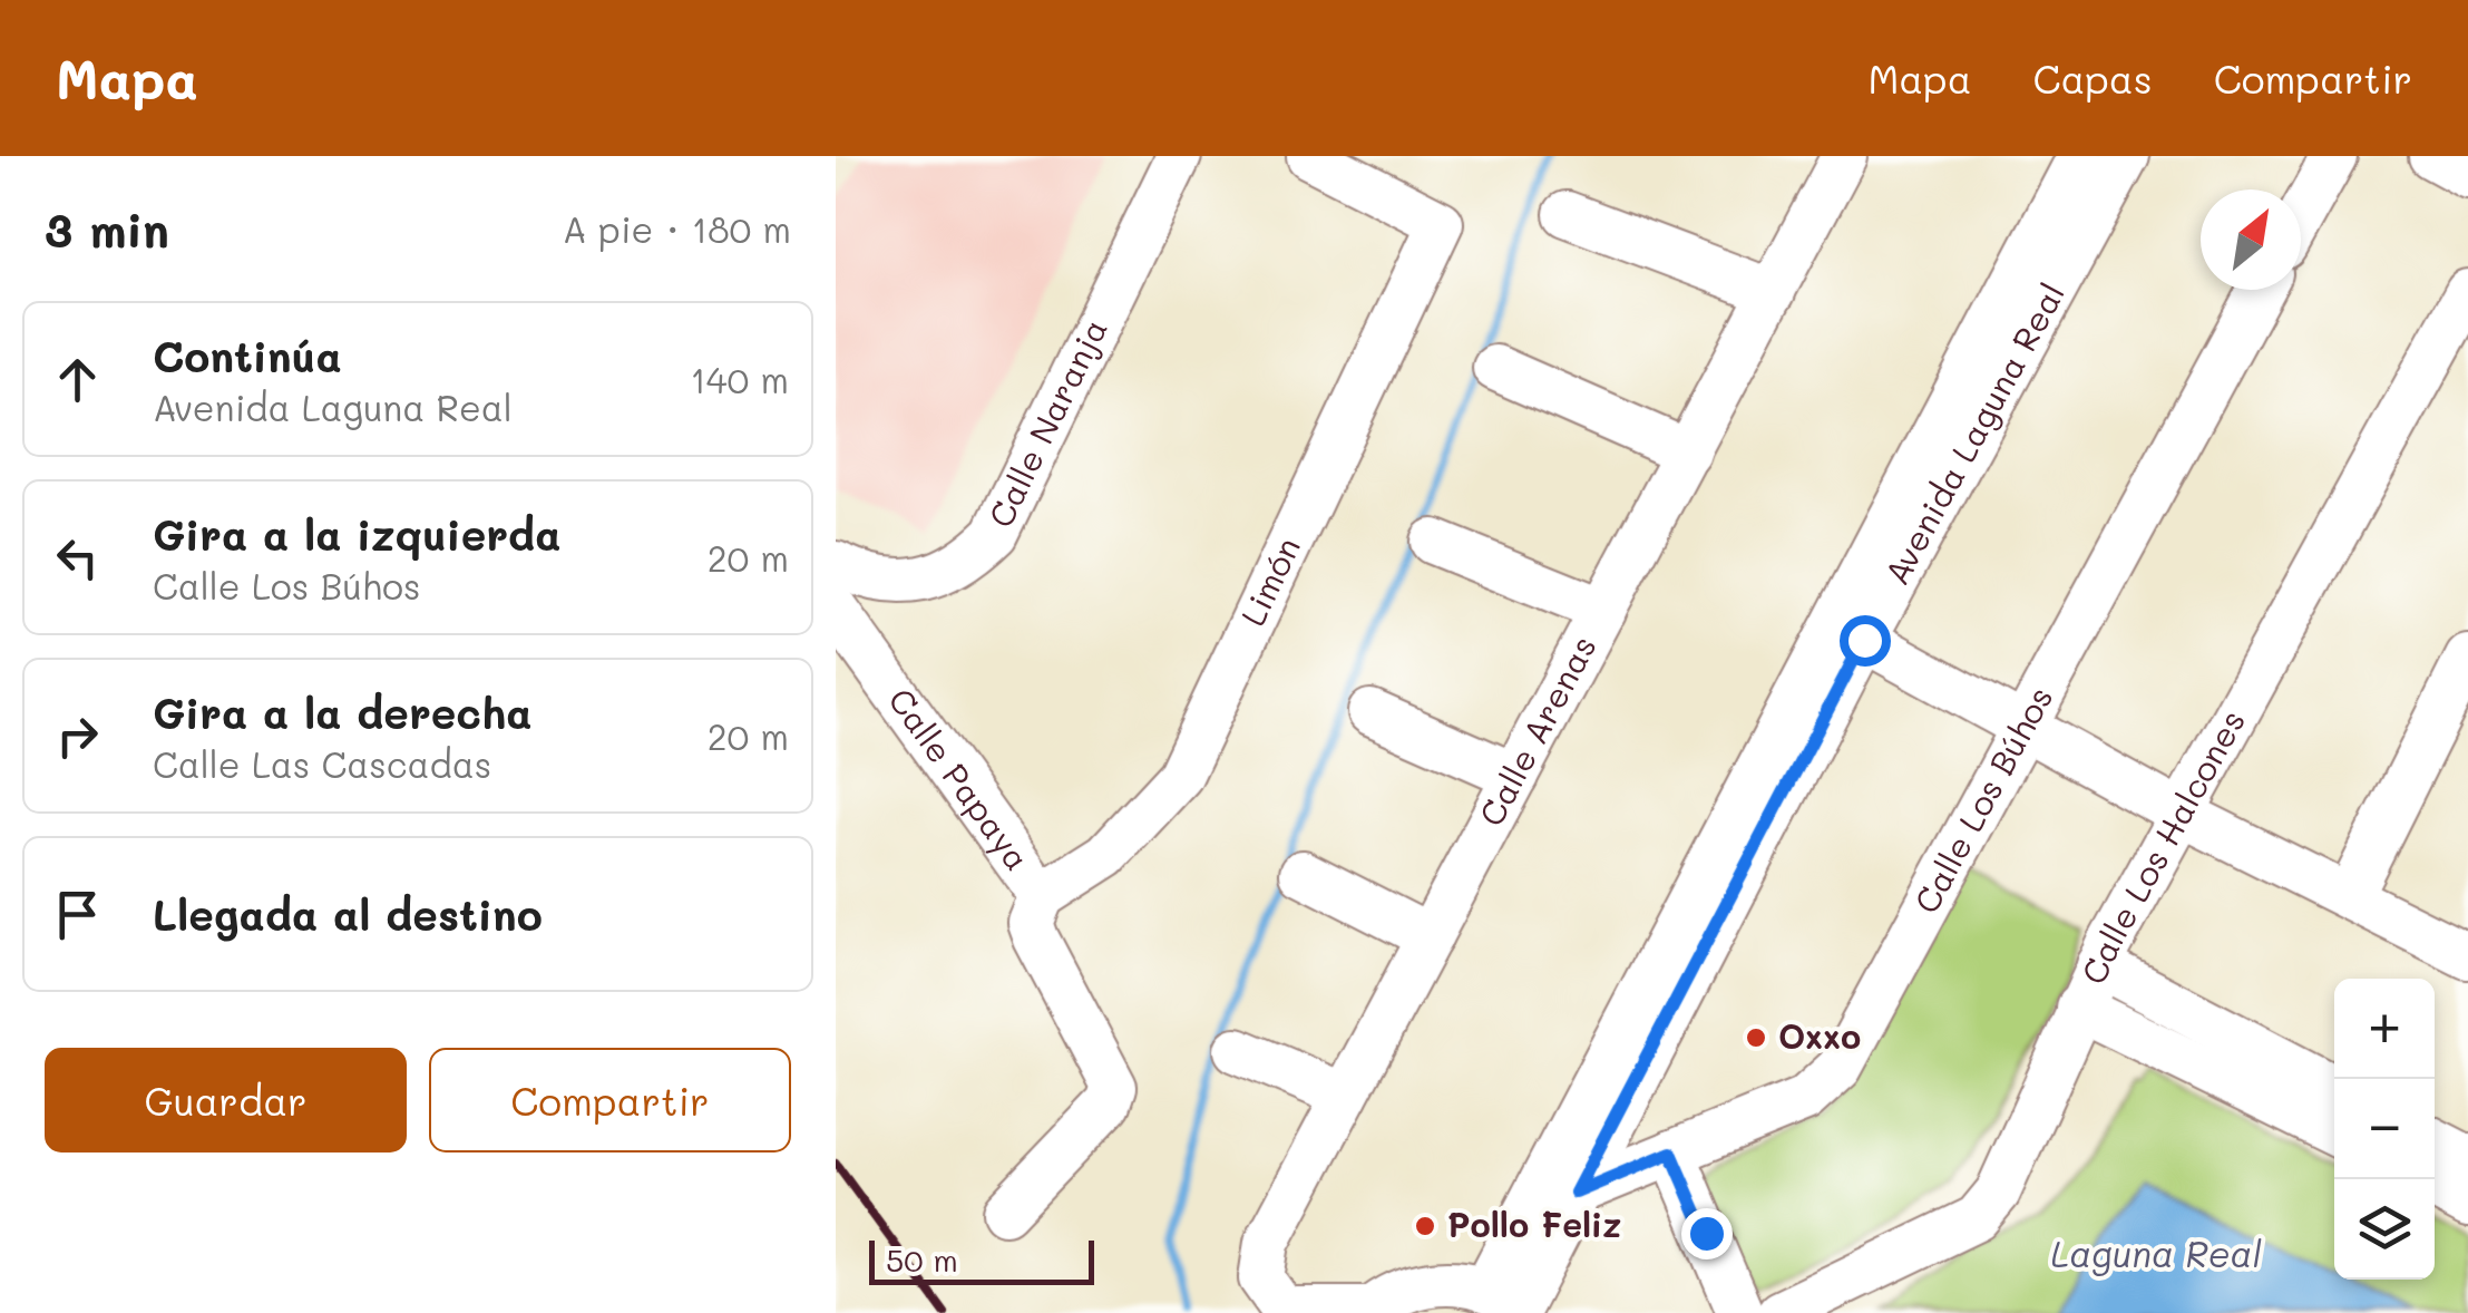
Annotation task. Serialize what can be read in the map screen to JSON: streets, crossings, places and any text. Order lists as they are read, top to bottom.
{
  "streets": {
    "street": [
      "Calle Naranja",
      "Avenida Laguna Real",
      "Limón",
      "Calle Arenas",
      "Calle Papaya",
      "Calle Los Búhos",
      "Calle Los Halcones"
    ]
  },
  "crossings": [
    ["Avenida Laguna Real", "Calle Los Búhos"],
    ["Limón", "Calle Papaya"]
  ],
  "water": ["Laguna Real"],
  "places": ["Oxxo", "Pollo Feliz"],
  "scale_bar": "50 m",
  "north": "top right",
  "page": {
    "header": "Mapa",
    "nav": ["Mapa", "Capas", "Compartir"],
    "heading": ["3 min", "A pie · 180 m"],
    "list": [
      ["Continúa", "Avenida Laguna Real", "140 m"],
      ["Gira a la izquierda", "Calle Los Búhos", "20 m"],
      ["Gira a la derecha", "Calle Las Cascadas", "20 m"],
      "Llegada al destino"
    ],
    "map_buttons": ["+", "−"],
    "buttons": ["Guardar", "Compartir"],
    "scale": "50 m"
  }
}
